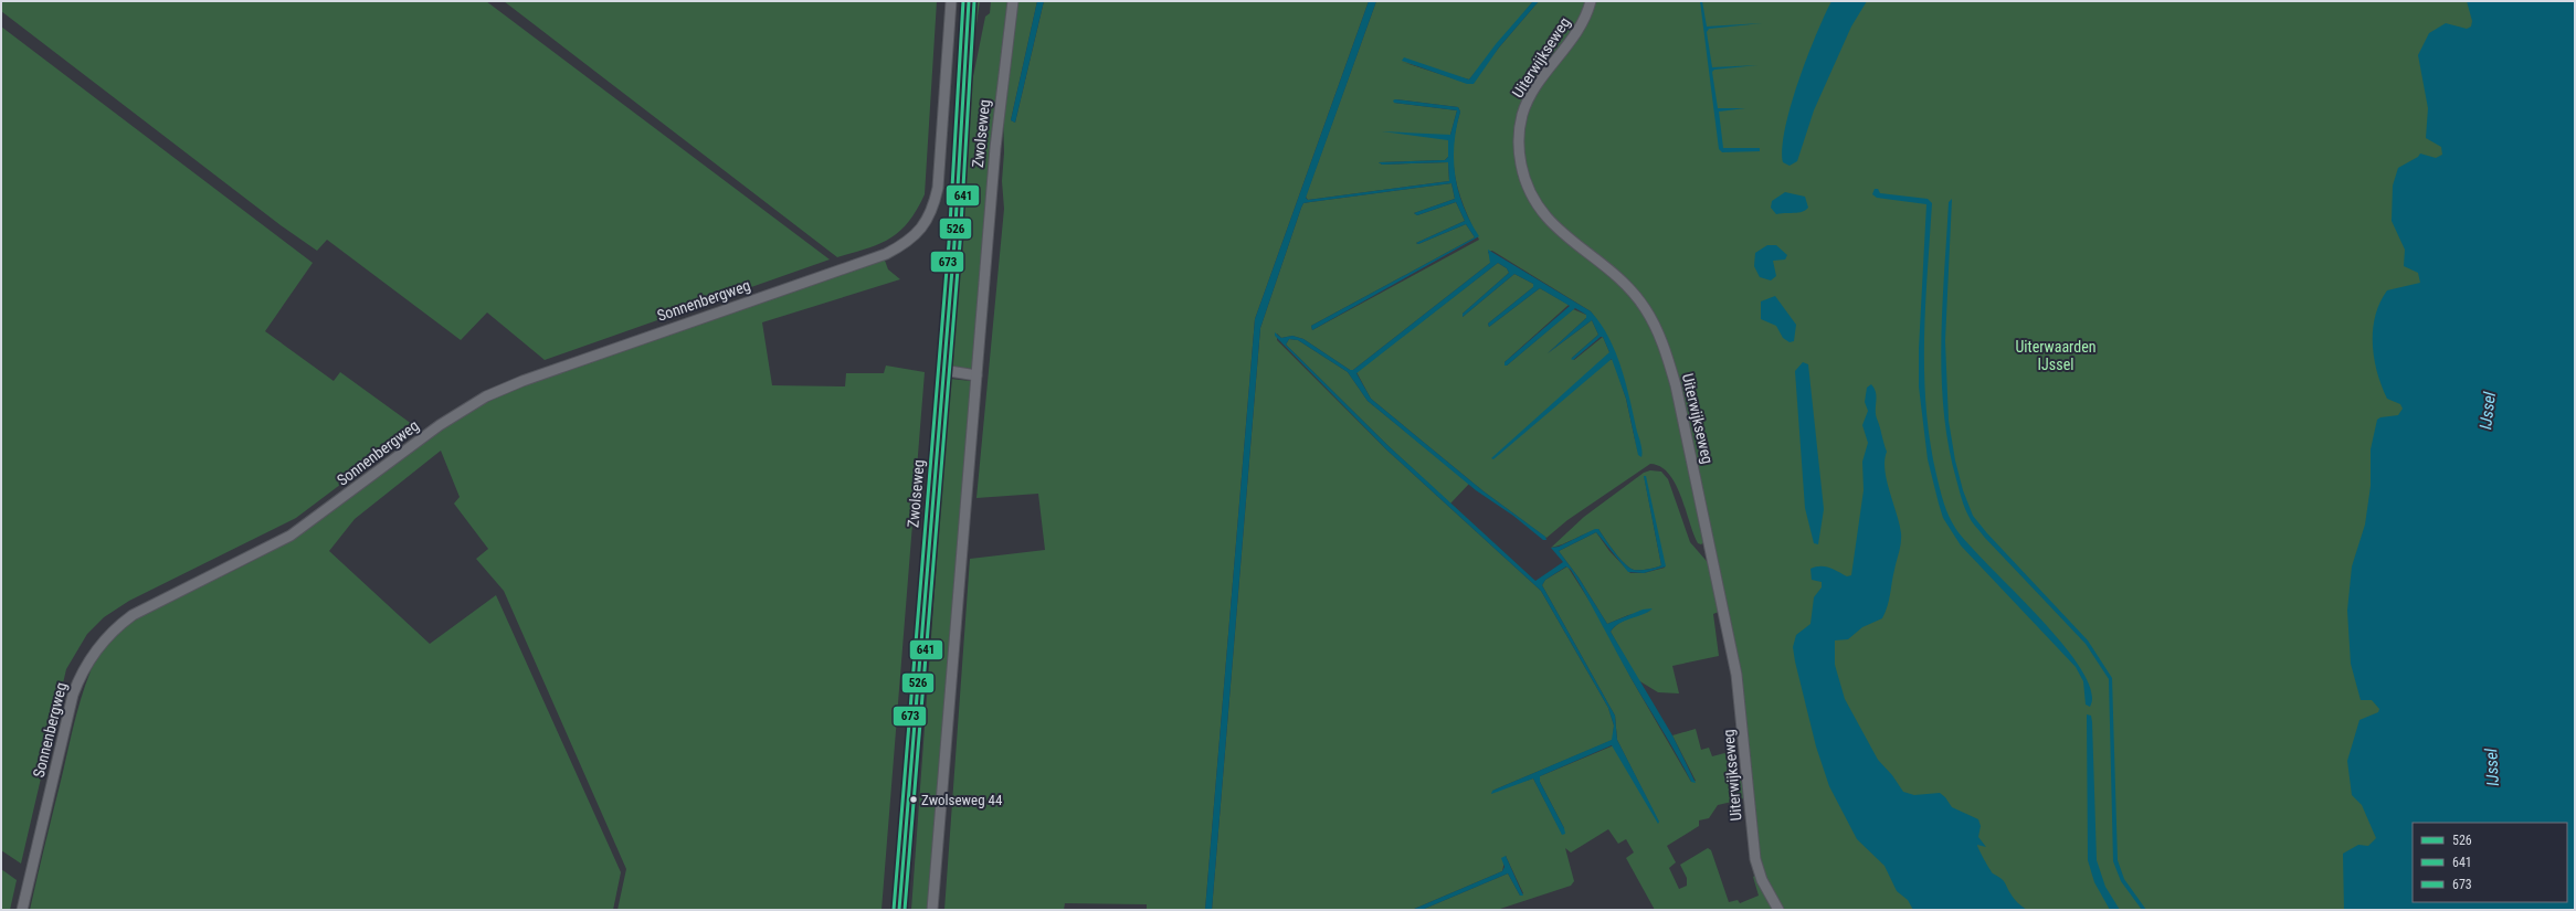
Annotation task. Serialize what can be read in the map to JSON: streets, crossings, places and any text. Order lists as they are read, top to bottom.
{
  "streets": {
    "main road": ["Zwolseweg"],
    "street": ["Uiterwijkseweg", "Sonnenbergweg"]
  },
  "water": ["IJssel"],
  "parks": ["Uiterwaarden IJssel"],
  "places": ["Zwolseweg 44"],
  "lines": ["transit line 526", "transit line 641", "transit line 673"],
  "legend": ["526", "641", "673"]
}
